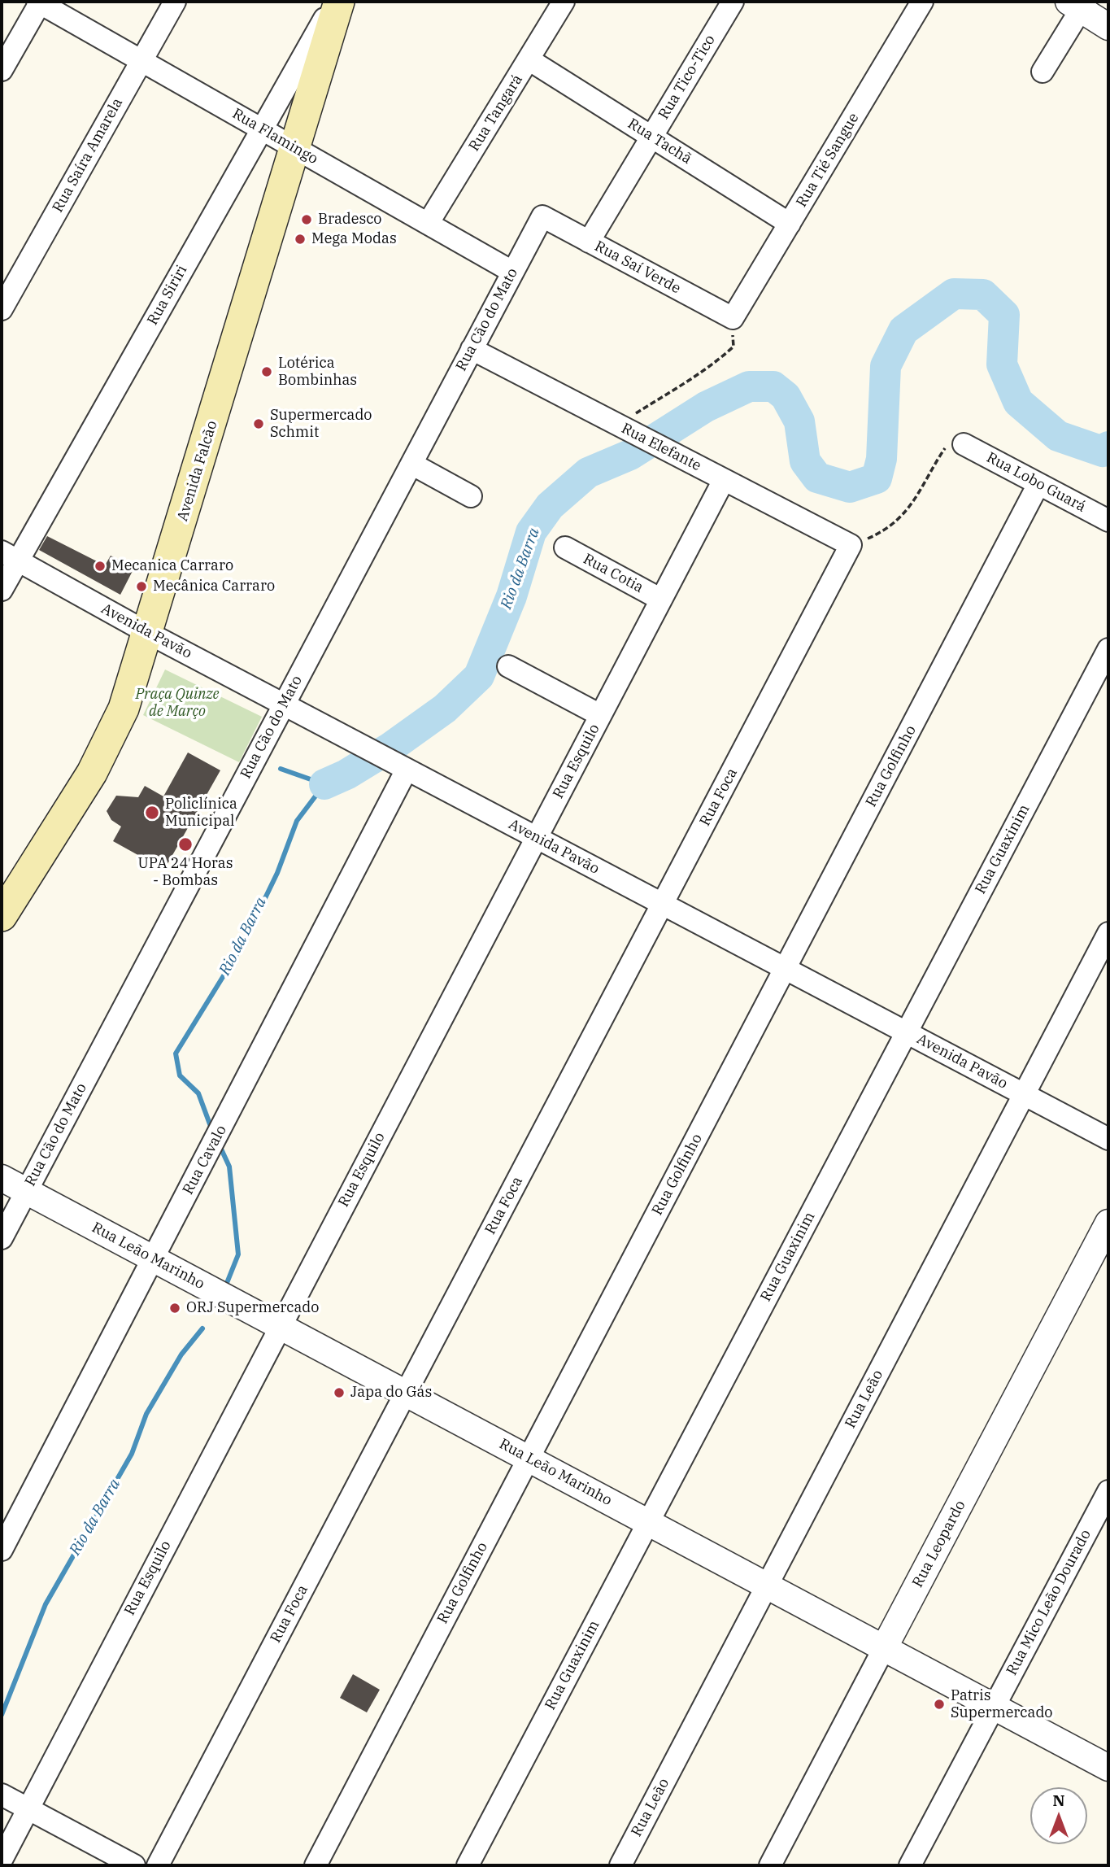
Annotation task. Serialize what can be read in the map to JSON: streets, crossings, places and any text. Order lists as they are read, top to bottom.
{
  "streets": {
    "main road": ["Avenida Falcão"],
    "street": [
      "Rua Tico-Tico",
      "Rua Tangará",
      "Rua Flamingo",
      "Rua Tachã",
      "Rua Saíra Amarela",
      "Rua Tié Sangue",
      "Rua Saí Verde",
      "Rua Siriri",
      "Rua Cão do Mato",
      "Rua Elefante",
      "Rua Lobo Guará",
      "Rua Cotia",
      "Avenida Pavão",
      "Rua Esquilo",
      "Rua Golfinho",
      "Rua Foca",
      "Rua Guaxinim",
      "Rua Cavalo",
      "Rua Leão Marinho",
      "Rua Leão",
      "Rua Leopardo",
      "Rua Mico Leão Dourado"
    ]
  },
  "crossings": [
    ["Rua Tico-Tico", "Rua Tachã"],
    ["Rua Tico-Tico", "Rua Saí Verde"],
    ["Rua Tangará", "Rua Flamingo"],
    ["Rua Tangará", "Rua Tachã"],
    ["Rua Flamingo", "Rua Saíra Amarela"],
    ["Rua Flamingo", "Rua Siriri"],
    ["Rua Flamingo", "Rua Cão do Mato"],
    ["Rua Flamingo", "Avenida Falcão"],
    ["Rua Tachã", "Rua Tié Sangue"],
    ["Rua Tié Sangue", "Rua Saí Verde"],
    ["Rua Saí Verde", "Rua Cão do Mato"],
    ["Rua Siriri", "Avenida Pavão"],
    ["Rua Cão do Mato", "Rua Elefante"],
    ["Rua Cão do Mato", "Avenida Pavão"],
    ["Rua Cão do Mato", "Rua Leão Marinho"],
    ["Rua Elefante", "Rua Esquilo"],
    ["Rua Elefante", "Rua Foca"],
    ["Avenida Falcão", "Avenida Pavão"],
    ["Rua Lobo Guará", "Rua Golfinho"],
    ["Rua Cotia", "Rua Esquilo"],
    ["Avenida Pavão", "Rua Esquilo"],
    ["Avenida Pavão", "Rua Golfinho"],
    ["Avenida Pavão", "Rua Foca"],
    ["Avenida Pavão", "Rua Guaxinim"],
    ["Avenida Pavão", "Rua Cavalo"],
    ["Avenida Pavão", "Rua Leão"],
    ["Rua Esquilo", "Rua Leão Marinho"],
    ["Rua Golfinho", "Rua Leão Marinho"],
    ["Rua Foca", "Rua Leão Marinho"],
    ["Rua Guaxinim", "Rua Leão Marinho"],
    ["Rua Cavalo", "Rua Leão Marinho"],
    ["Rua Leão Marinho", "Rua Leão"],
    ["Rua Leão Marinho", "Rua Leopardo"],
    ["Rua Leão Marinho", "Rua Mico Leão Dourado"]
  ],
  "water": ["Rio da Barra"],
  "parks": ["Praça Quinze de Março"],
  "places": [
    "Bradesco",
    "Mega Modas",
    "Lotérica Bombinhas",
    "Supermercado Schmit",
    "Mecanica Carraro",
    "Mecânica Carraro",
    "Policlínica Municipal",
    "UPA 24 Horas - Bombas",
    "ORJ Supermercado",
    "Japa do Gás",
    "Patris Supermercado"
  ],
  "north": "top"
}
